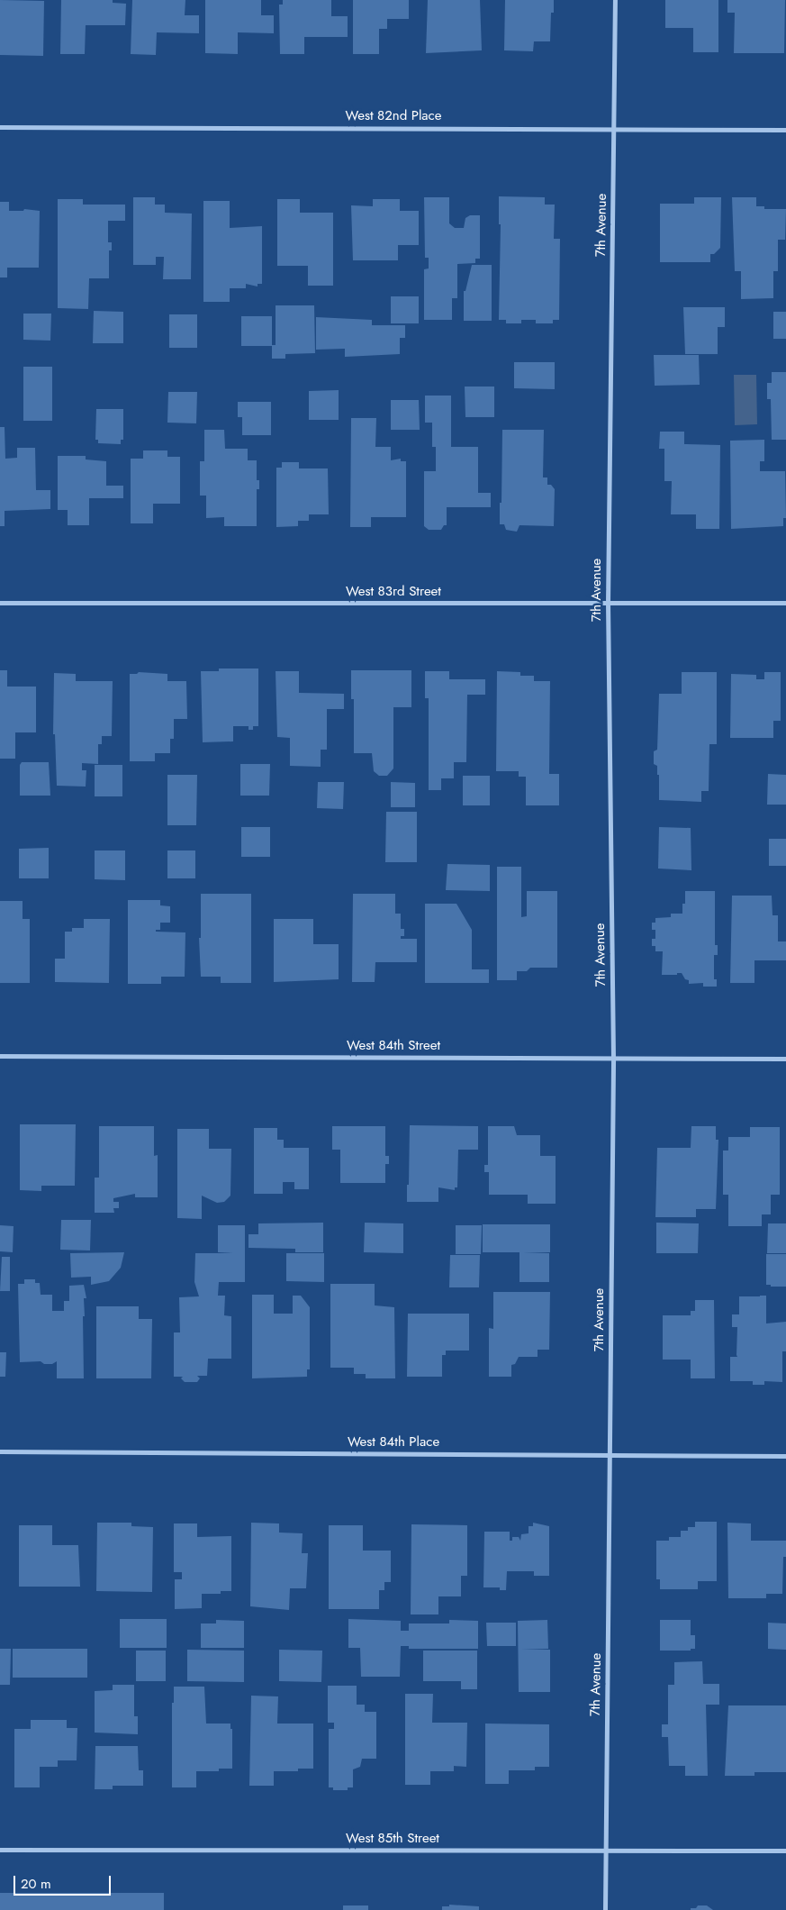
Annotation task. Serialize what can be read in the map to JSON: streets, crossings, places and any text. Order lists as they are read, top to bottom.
{
  "streets": {
    "street": [
      "West 82nd Place",
      "7th Avenue",
      "West 83rd Street",
      "West 84th Street",
      "West 84th Place",
      "West 85th Street"
    ]
  },
  "crossings": [
    ["West 82nd Place", "7th Avenue"],
    ["7th Avenue", "West 83rd Street"],
    ["7th Avenue", "West 84th Street"],
    ["7th Avenue", "West 84th Place"],
    ["7th Avenue", "West 85th Street"]
  ],
  "scale_bar": "20 m"
}
